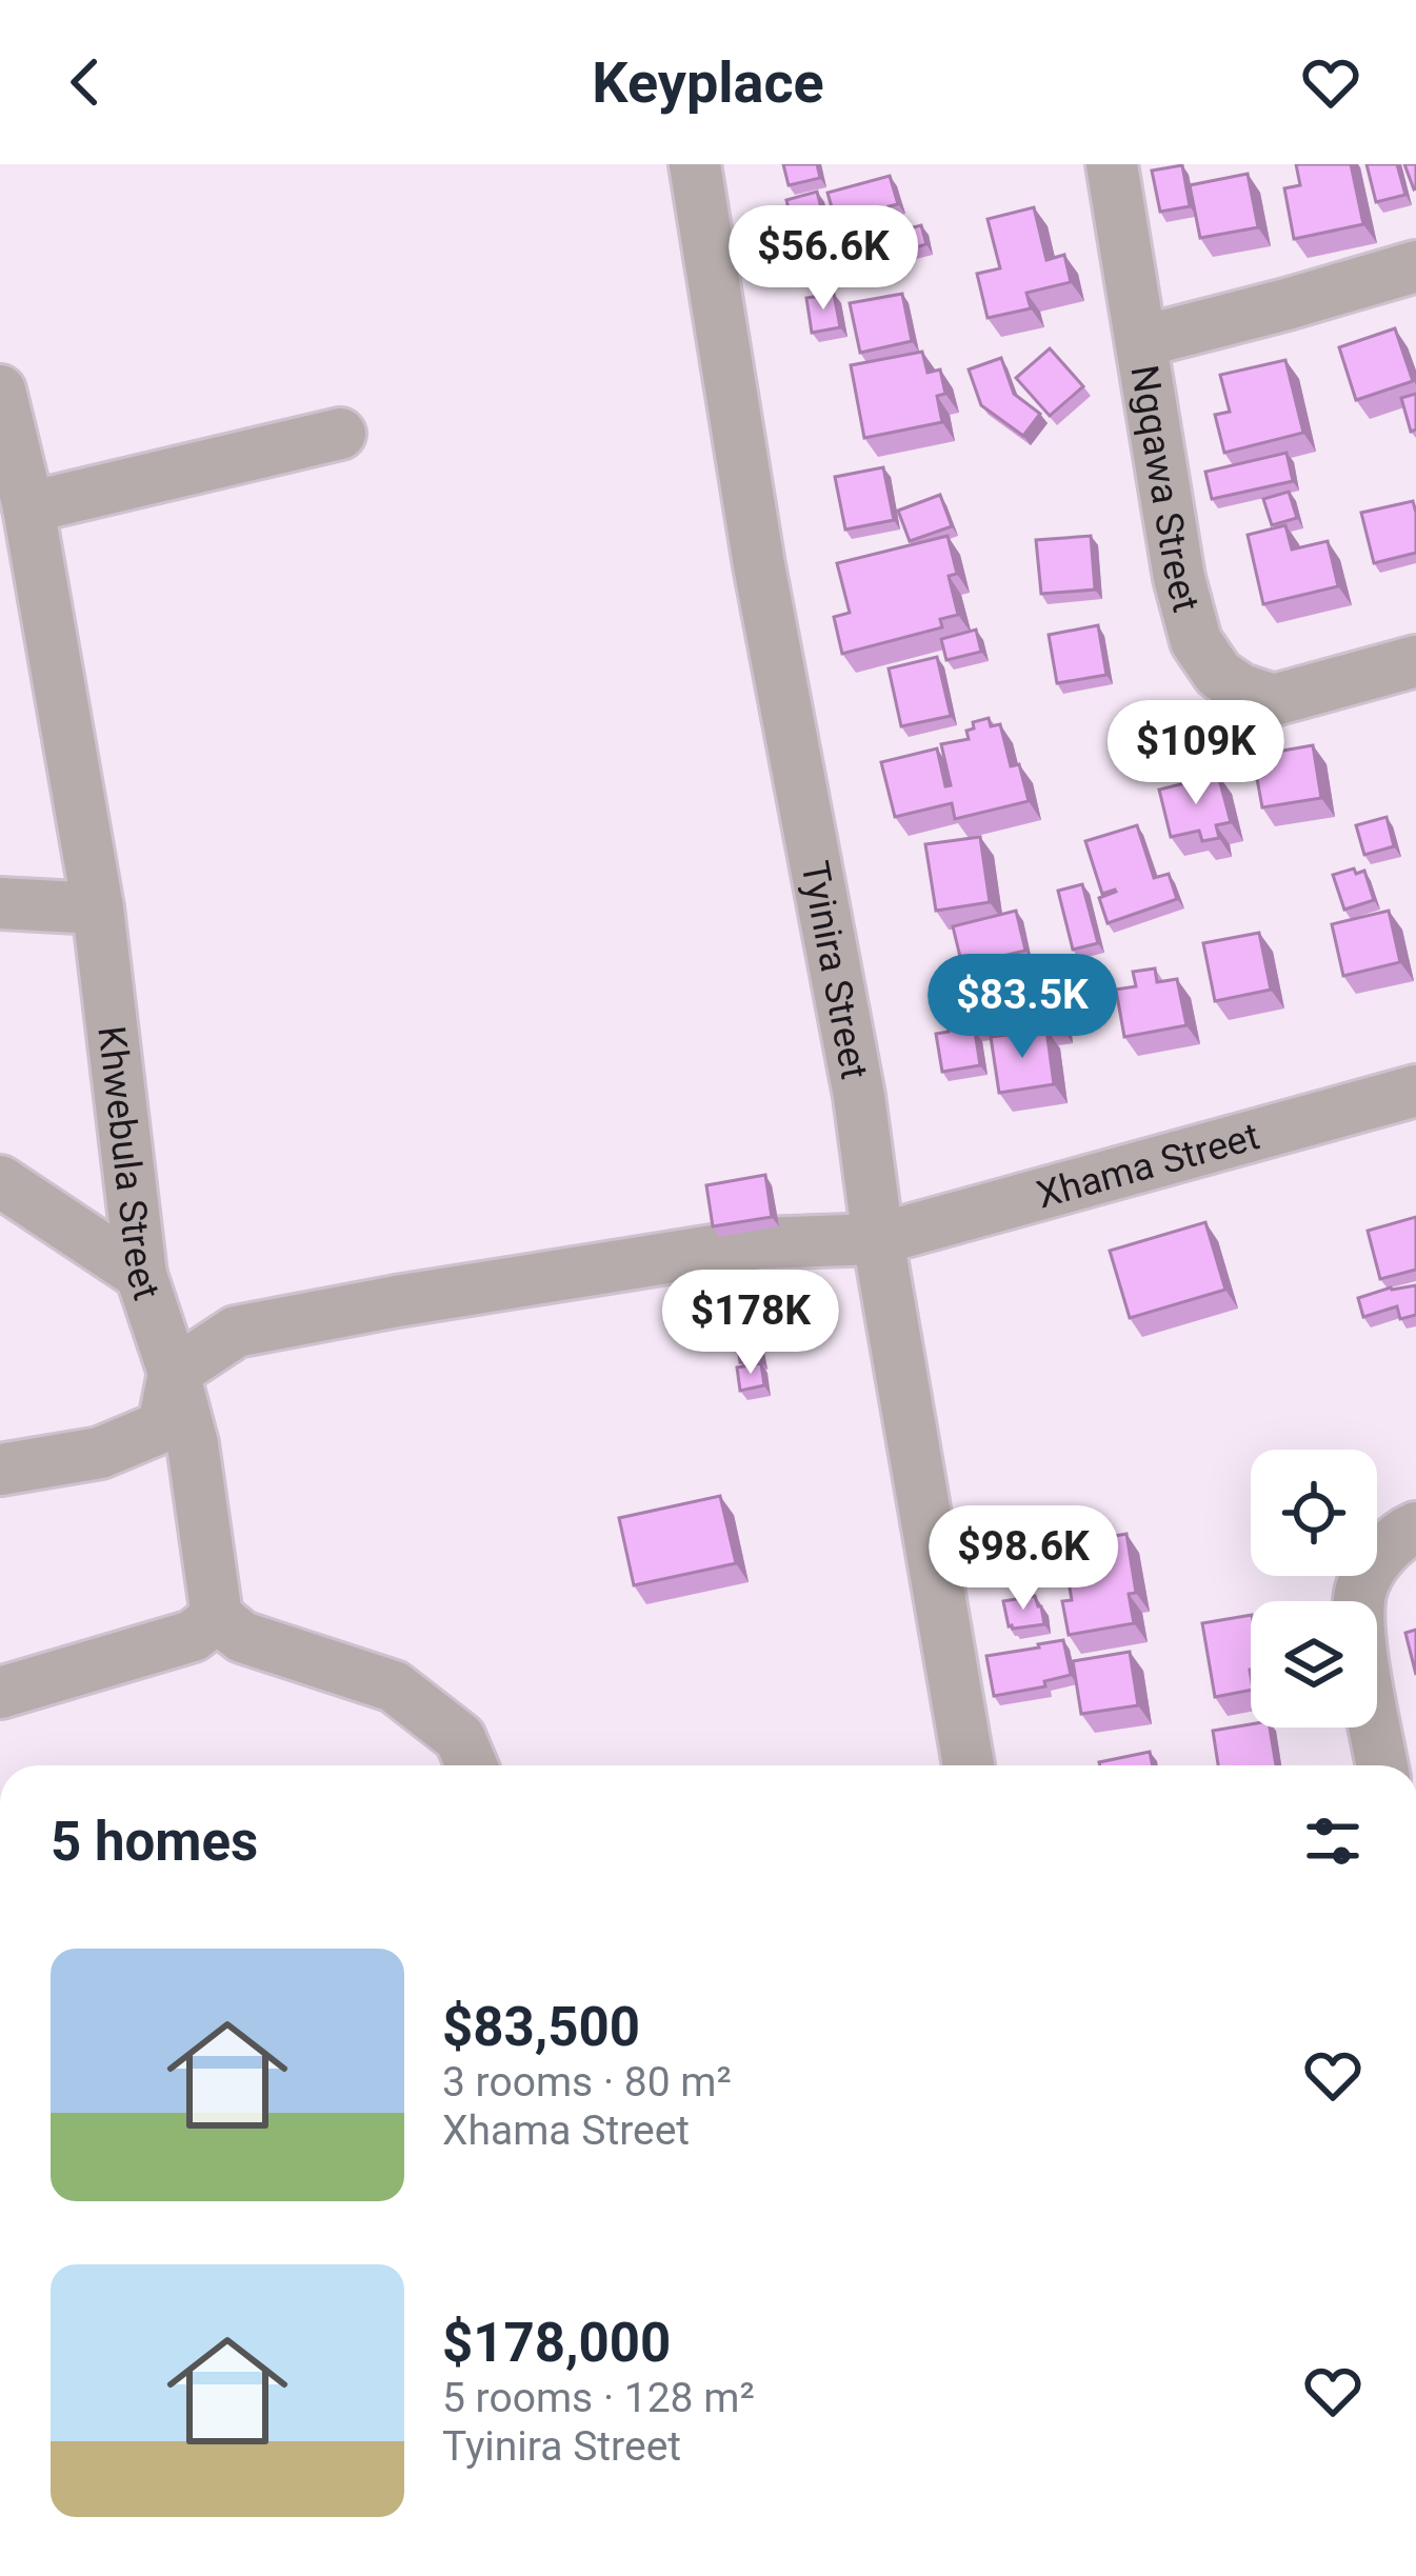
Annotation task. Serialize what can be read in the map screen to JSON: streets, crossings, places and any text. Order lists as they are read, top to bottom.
{
  "streets": {
    "street": [
      "Ngqawa Street",
      "Tyinira Street",
      "Khwebula Street",
      "Xhama Street"
    ]
  },
  "crossings": [
    ["Tyinira Street", "Xhama Street"],
    ["Khwebula Street", "Xhama Street"]
  ],
  "page": {
    "header": "Keyplace",
    "price": [
      "$56.6K",
      "$109K",
      "$83.5K",
      "$178K",
      "$98.6K"
    ],
    "heading": "5 homes",
    "list": [
      {
        "name": "$83,500",
        "note": "3 rooms · 80 m² · Xhama Street"
      },
      {
        "name": "$178,000",
        "note": "5 rooms · 128 m² · Tyinira Street"
      }
    ]
  }
}
